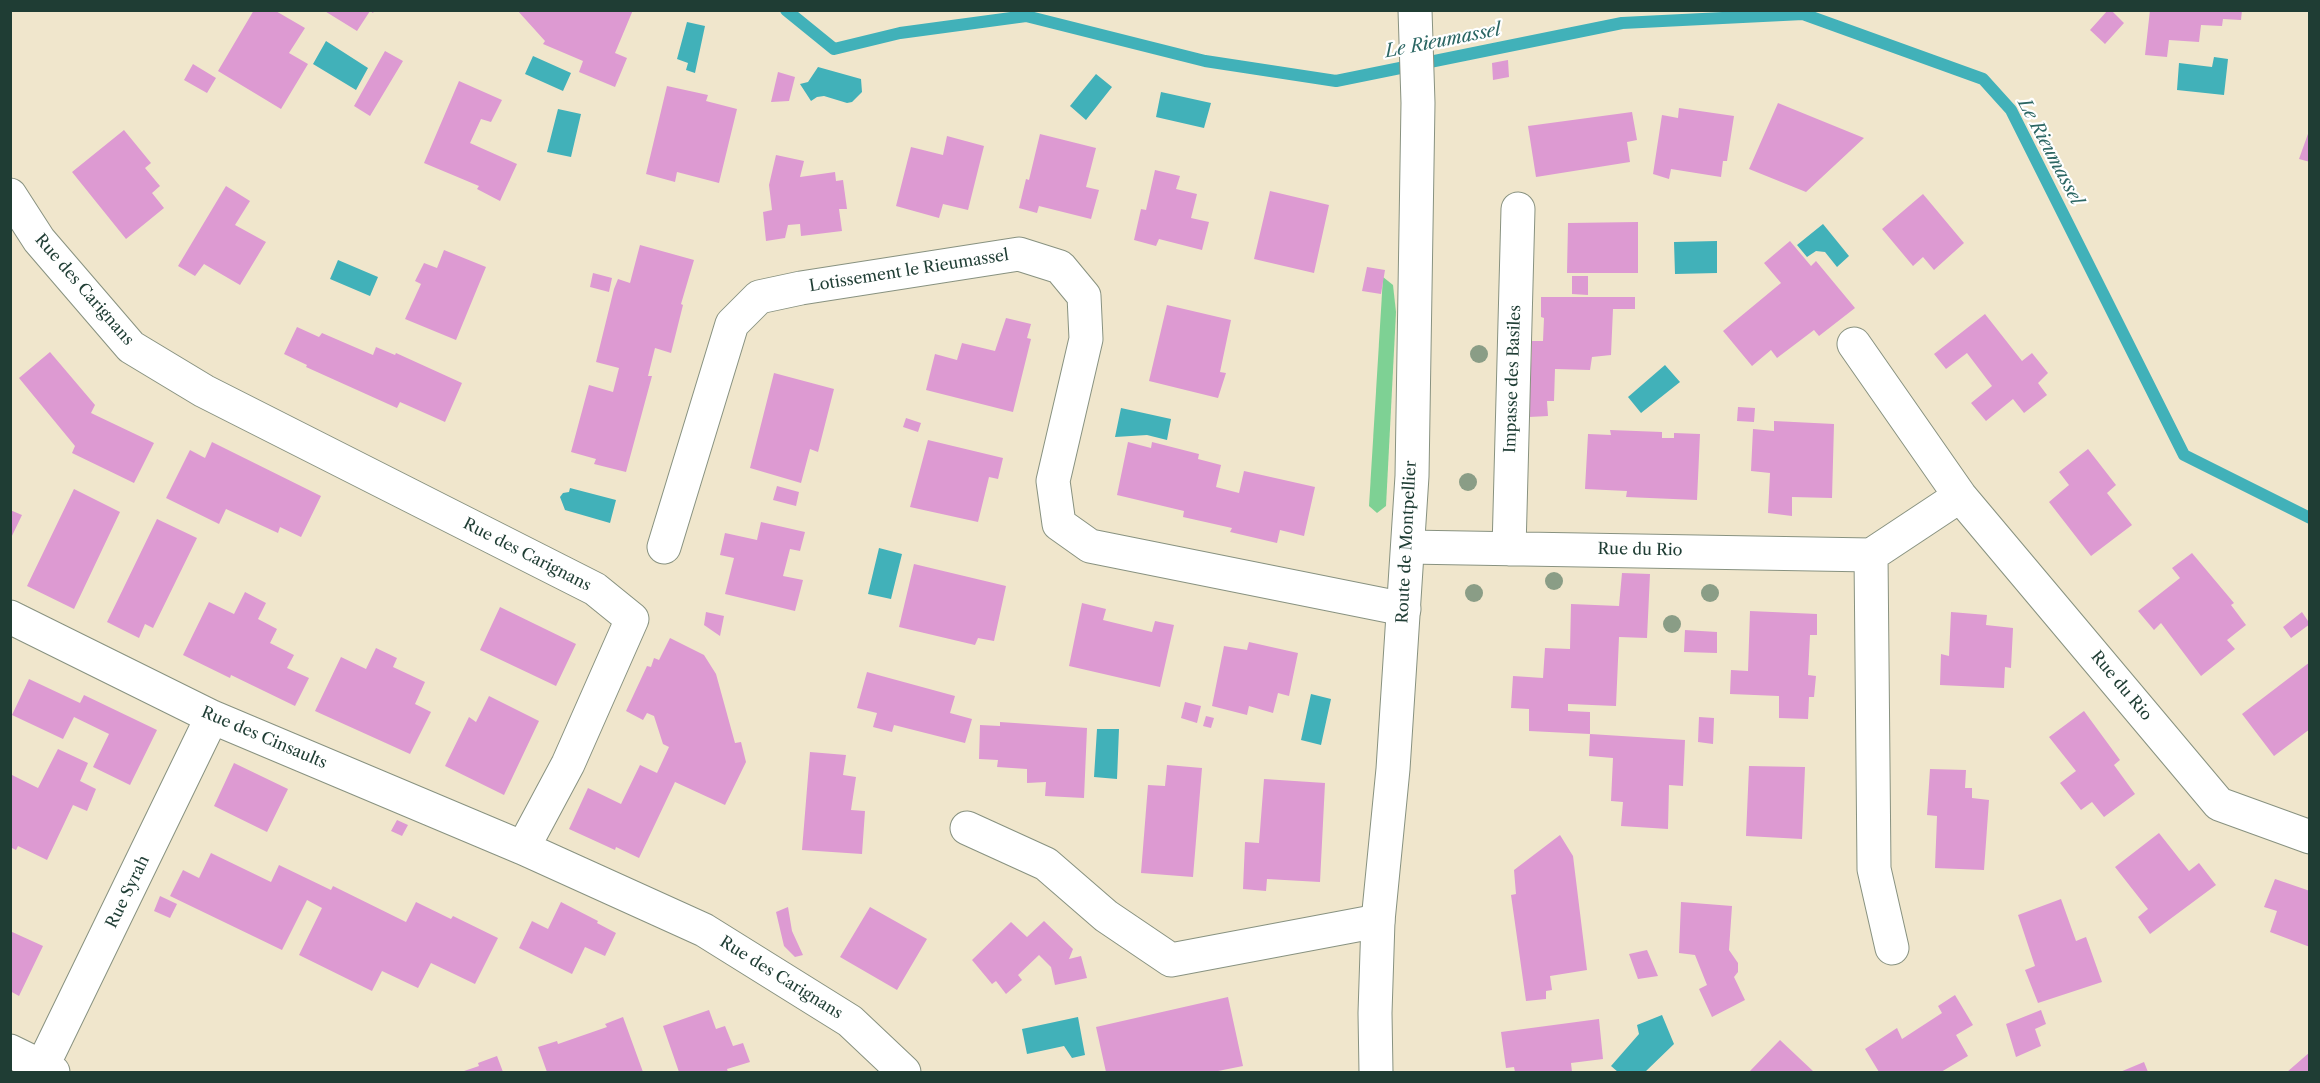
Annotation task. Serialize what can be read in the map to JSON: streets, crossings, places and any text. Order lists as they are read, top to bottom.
{
  "streets": {
    "street": [
      "Lotissement le Rieumassel",
      "Rue des Carignans",
      "Impasse des Basiles",
      "Route de Montpellier",
      "Rue du Rio",
      "Rue des Cinsaults",
      "Rue Syrah"
    ]
  },
  "crossings": [
    ["Lotissement le Rieumassel", "Route de Montpellier"],
    ["Rue des Carignans", "Rue des Cinsaults"],
    ["Impasse des Basiles", "Rue du Rio"],
    ["Route de Montpellier", "Rue du Rio"],
    ["Rue des Cinsaults", "Rue Syrah"]
  ],
  "water": ["Le Rieumassel"]
}
